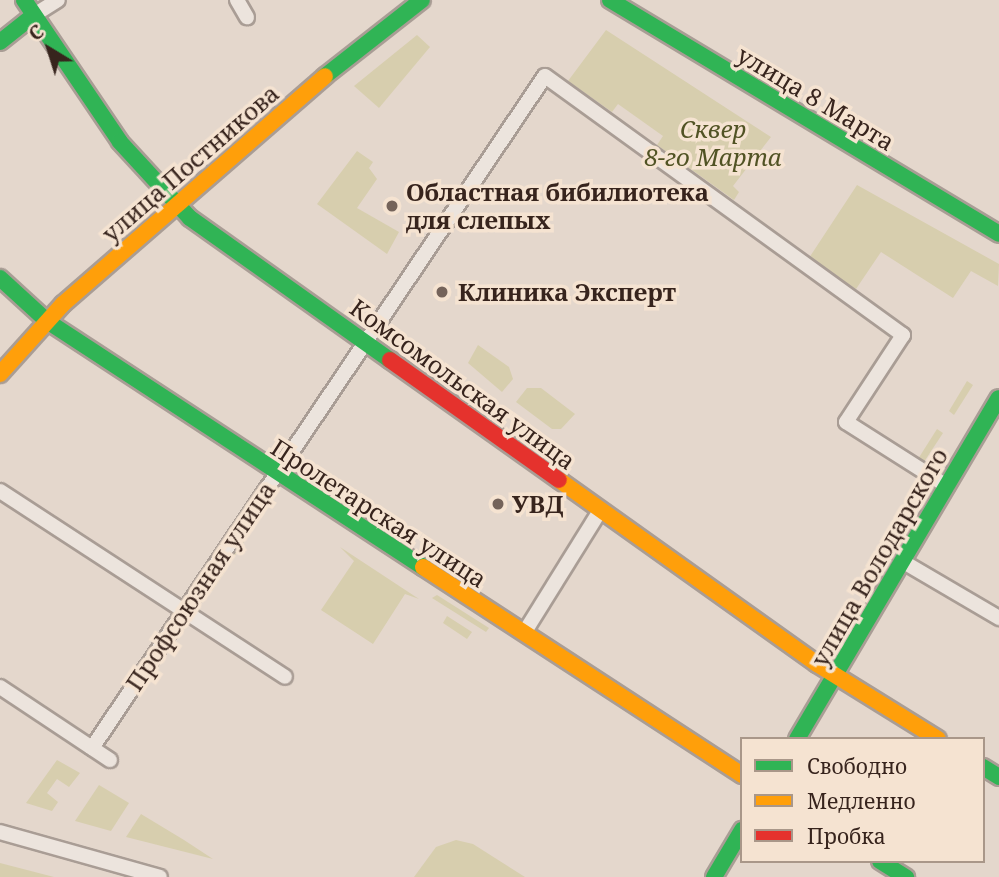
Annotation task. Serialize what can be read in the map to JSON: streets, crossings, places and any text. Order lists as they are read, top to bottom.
{
  "streets": {
    "main road": [
      "улица 8 Марта",
      "улица Постникова",
      "Комсомольская улица",
      "Пролетарская улица",
      "улица Володарского"
    ],
    "street": ["Профсоюзная улица"]
  },
  "crossings": [
    ["улица Постникова", "Комсомольская улица"],
    ["улица Постникова", "Пролетарская улица"],
    ["Комсомольская улица", "улица Володарского"],
    ["Комсомольская улица", "Профсоюзная улица"],
    ["Пролетарская улица", "Профсоюзная улица"],
    ["улица Володарского", "Профсоюзная улица"]
  ],
  "parks": ["Сквер 8-го Марта"],
  "places": ["Областная бибилиотека для слепых", "Клиника Эксперт", "УВД"],
  "legend": ["Свободно", "Медленно", "Пробка"],
  "north": "top left"
}
